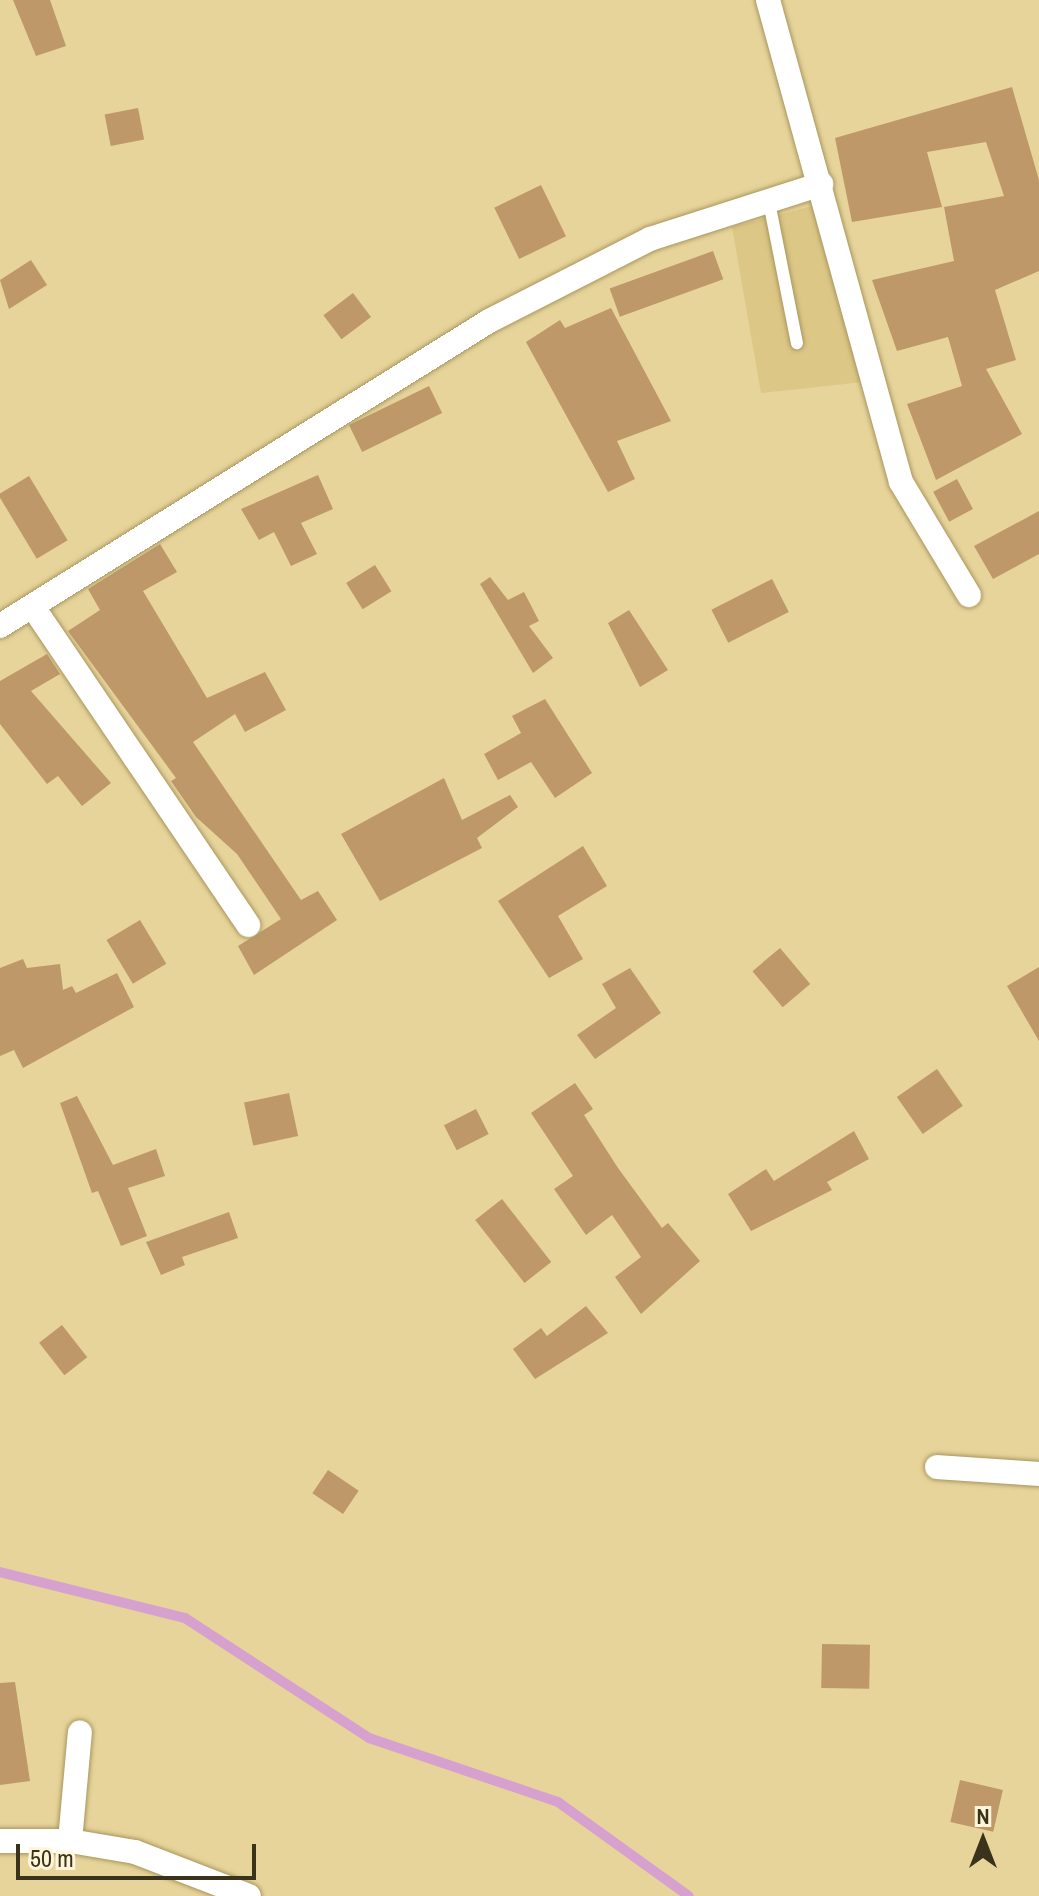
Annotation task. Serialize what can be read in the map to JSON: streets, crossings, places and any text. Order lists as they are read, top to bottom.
{
  "scale_bar": "50 m",
  "north": "top"
}
